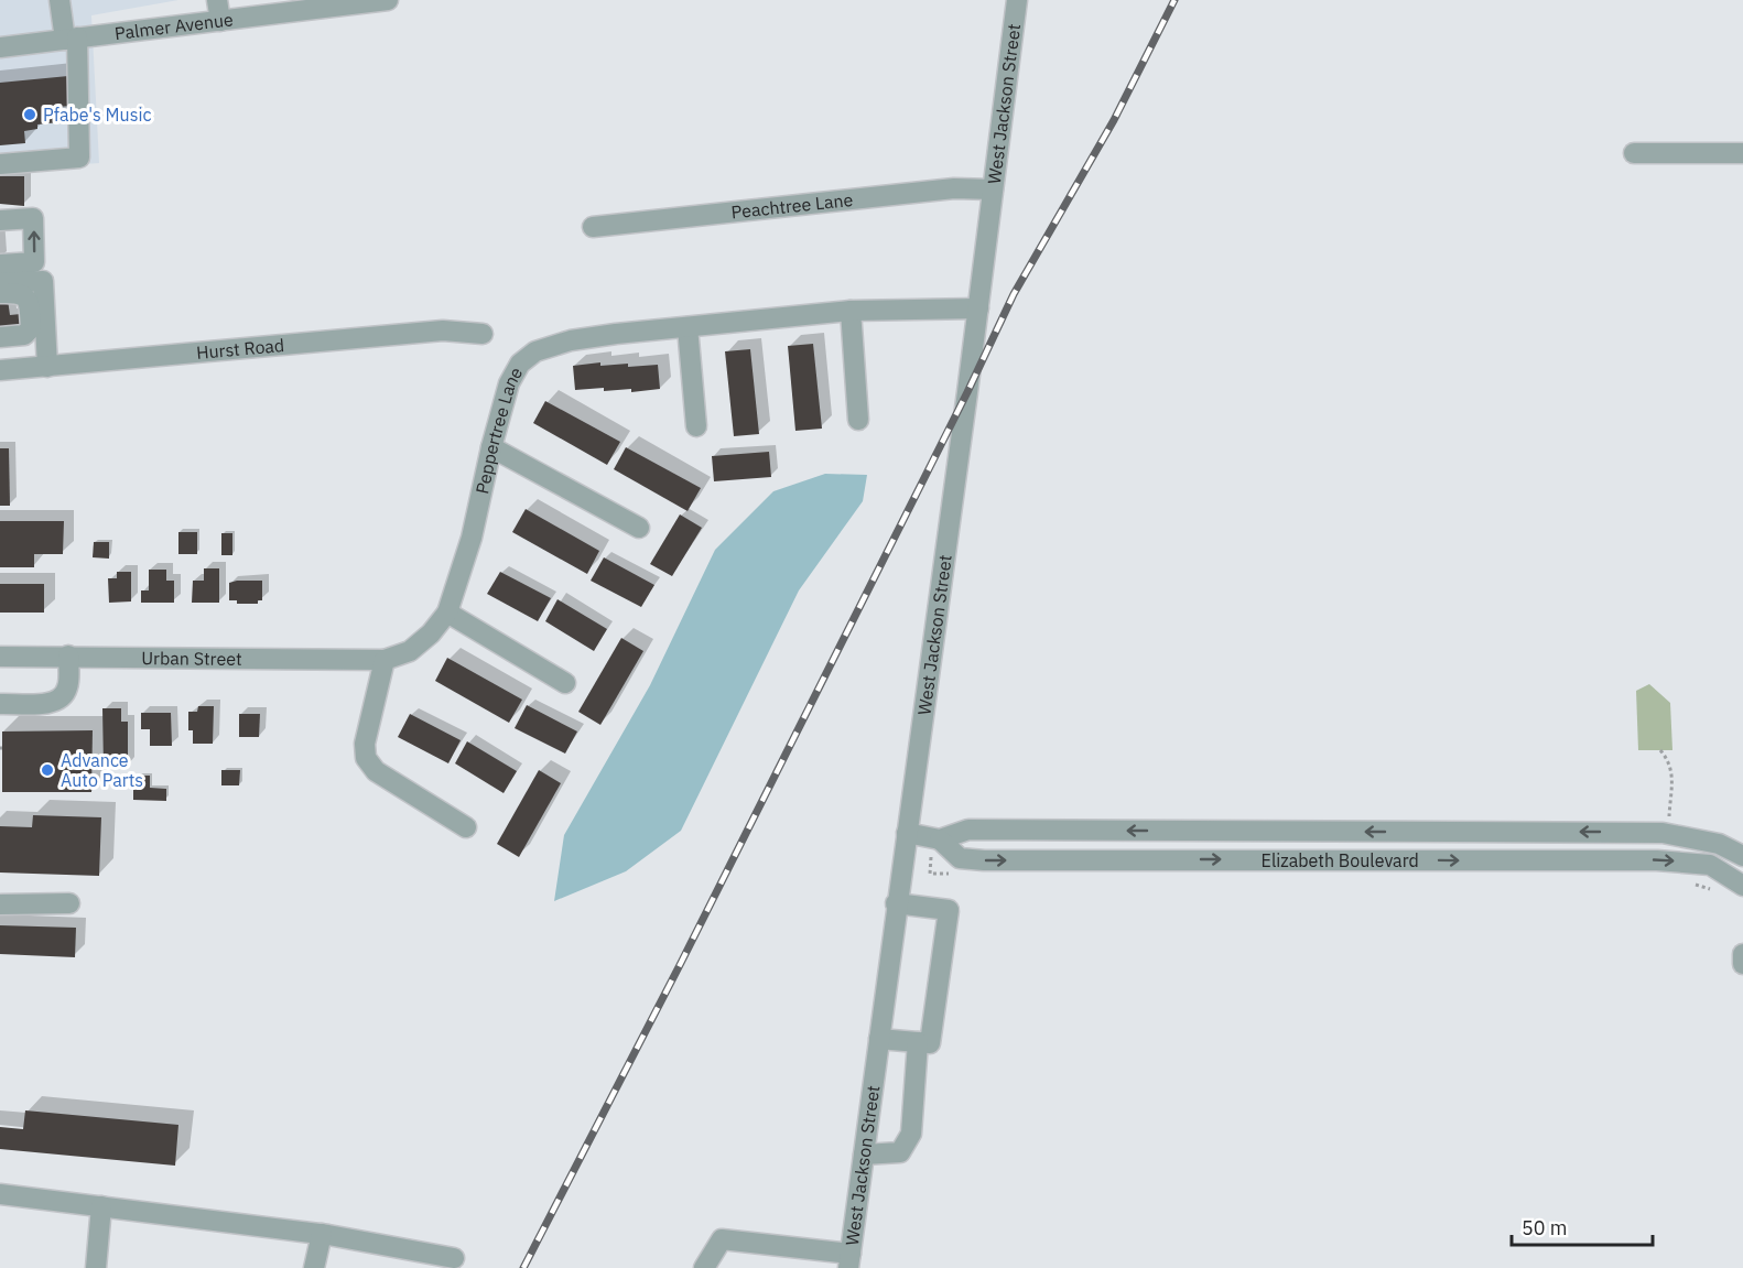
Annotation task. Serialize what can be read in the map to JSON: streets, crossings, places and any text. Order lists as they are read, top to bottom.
{
  "streets": {
    "street": [
      "Palmer Avenue",
      "West Jackson Street",
      "Peachtree Lane",
      "Hurst Road",
      "Peppertree Lane",
      "Urban Street",
      "Elizabeth Boulevard"
    ]
  },
  "crossings": [
    ["West Jackson Street", "Peachtree Lane"],
    ["West Jackson Street", "Peppertree Lane"],
    ["West Jackson Street", "Elizabeth Boulevard"],
    ["Peppertree Lane", "Urban Street"]
  ],
  "places": ["Pfabe's Music", "Advance Auto Parts"],
  "scale_bar": "50 m"
}
